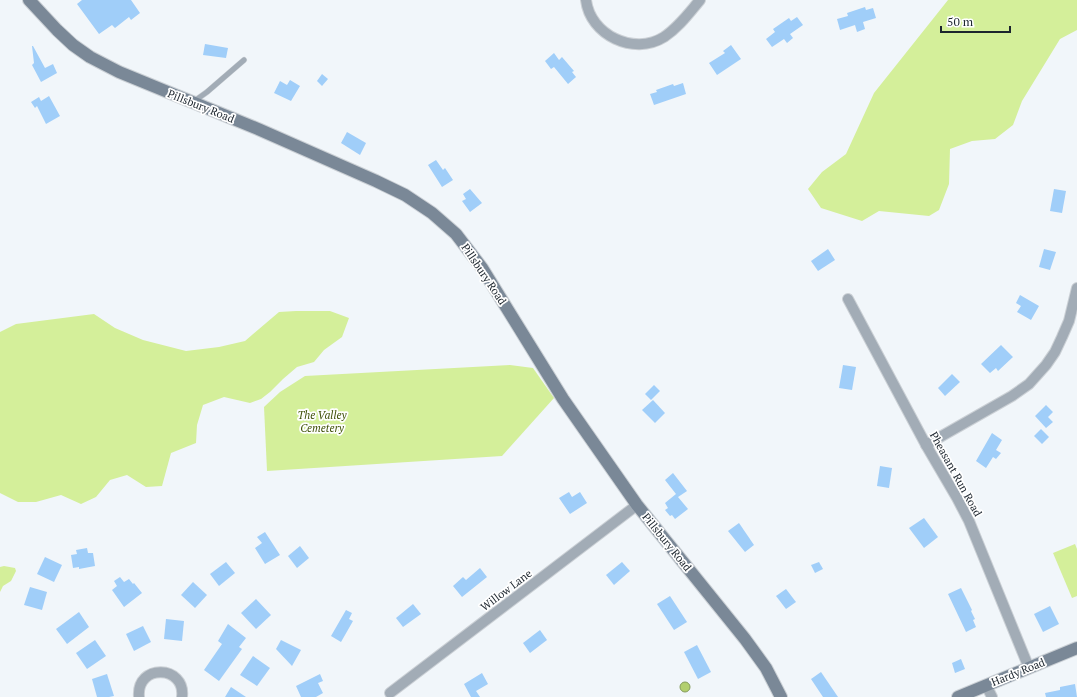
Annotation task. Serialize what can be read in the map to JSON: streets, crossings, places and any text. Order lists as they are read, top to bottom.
{
  "streets": {
    "street": [
      "Pillsbury Road",
      "Pheasant Run Road",
      "Willow Lane",
      "Hardy Road"
    ]
  },
  "crossings": [
    ["Pillsbury Road", "Willow Lane"],
    ["Pheasant Run Road", "Hardy Road"]
  ],
  "parks": ["The Valley Cemetery"],
  "scale_bar": "50 m"
}
